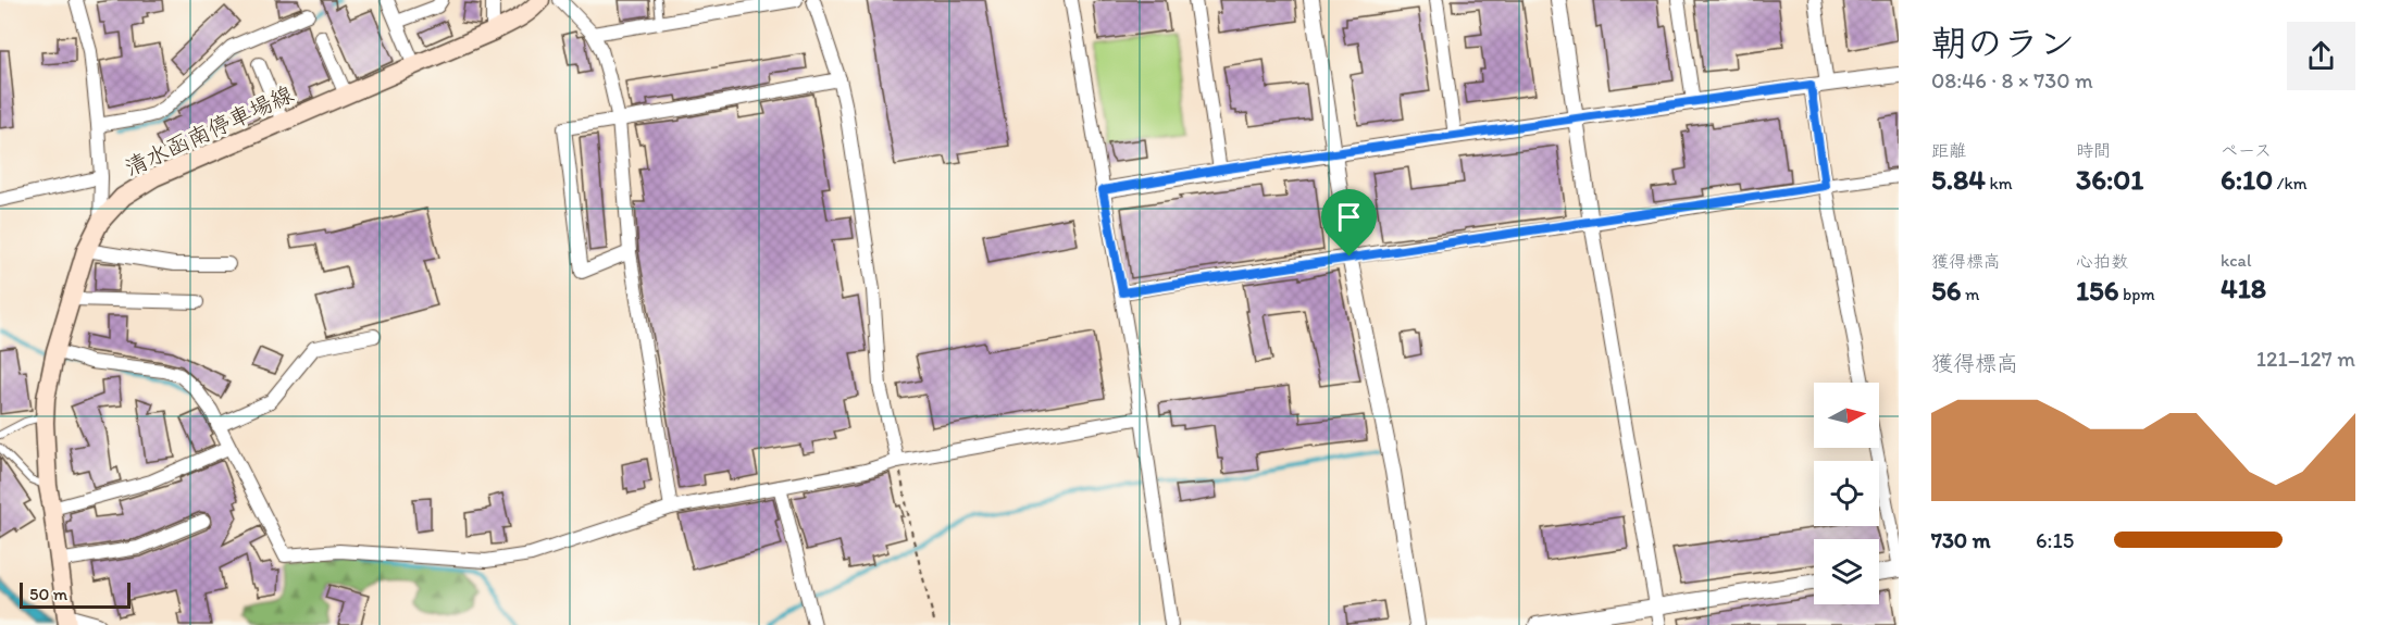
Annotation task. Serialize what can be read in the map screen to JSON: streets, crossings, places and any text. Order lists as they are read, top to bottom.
{
  "streets": {
    "main road": ["清水函南停車場線"]
  },
  "scale_bar": "50 m",
  "north": "right",
  "page": {
    "heading": ["朝のラン", "08:46 · 8 × 730 m"],
    "stats": [
      ["距離", "5.84 km"],
      ["時間", "36:01"],
      ["ペース", "6:10 /km"],
      ["獲得標高", "56 m"],
      ["心拍数", "156 bpm"],
      ["kcal", "418"]
    ],
    "chart": ["獲得標高", "121–127 m"],
    "list": [
      {
        "name": "730 m",
        "note": "6:15"
      }
    ],
    "scale": "50 m"
  }
}
